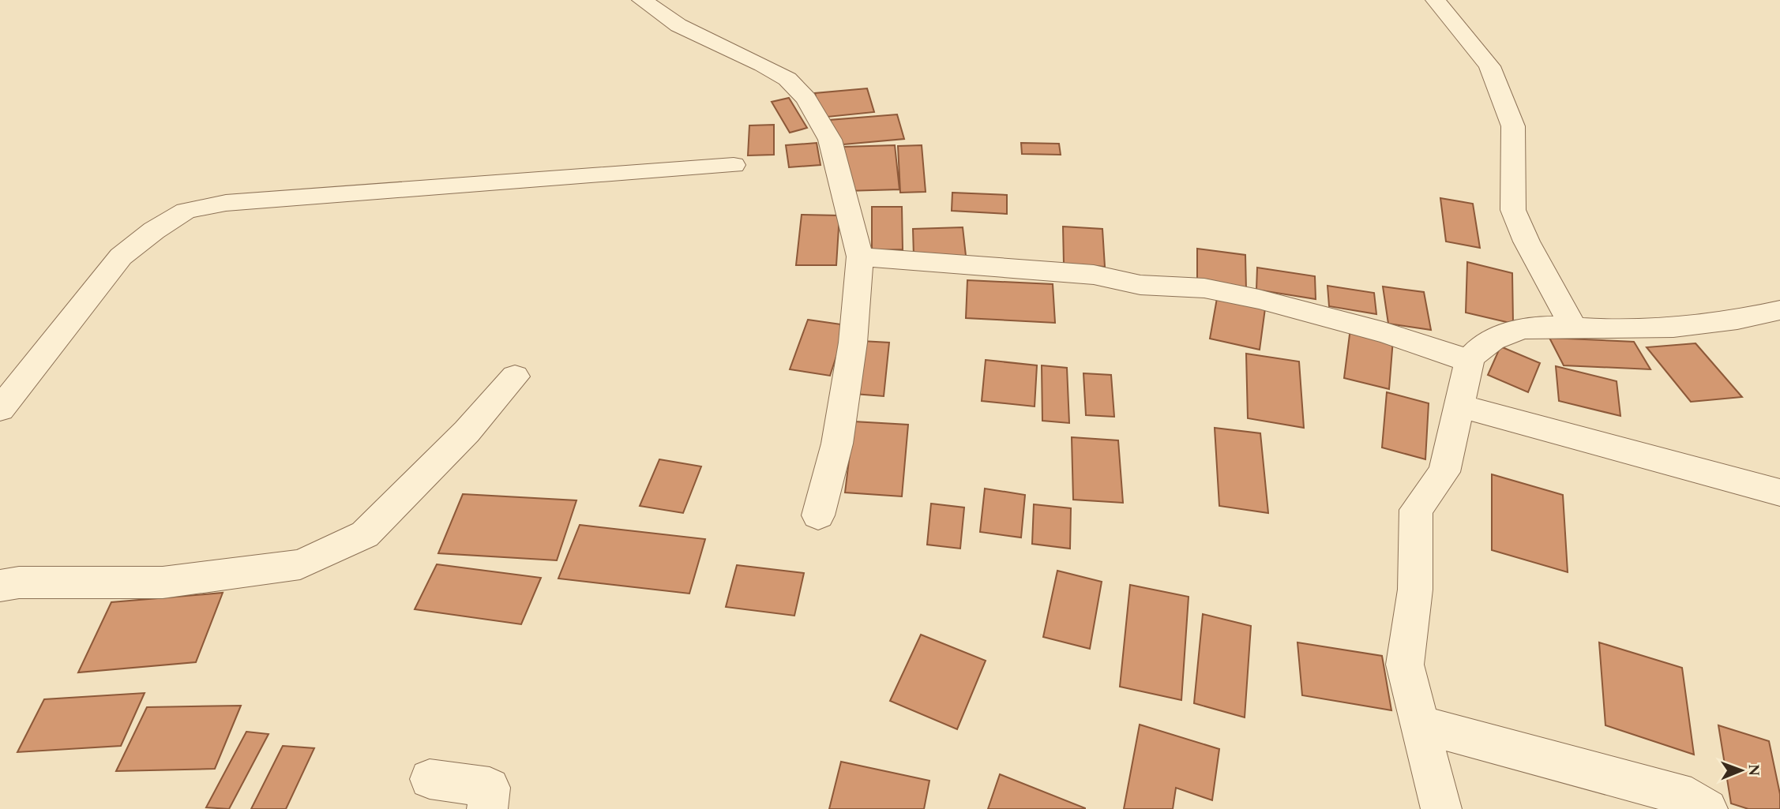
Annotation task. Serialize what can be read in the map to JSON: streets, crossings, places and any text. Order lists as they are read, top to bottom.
{
  "north": "right"
}
